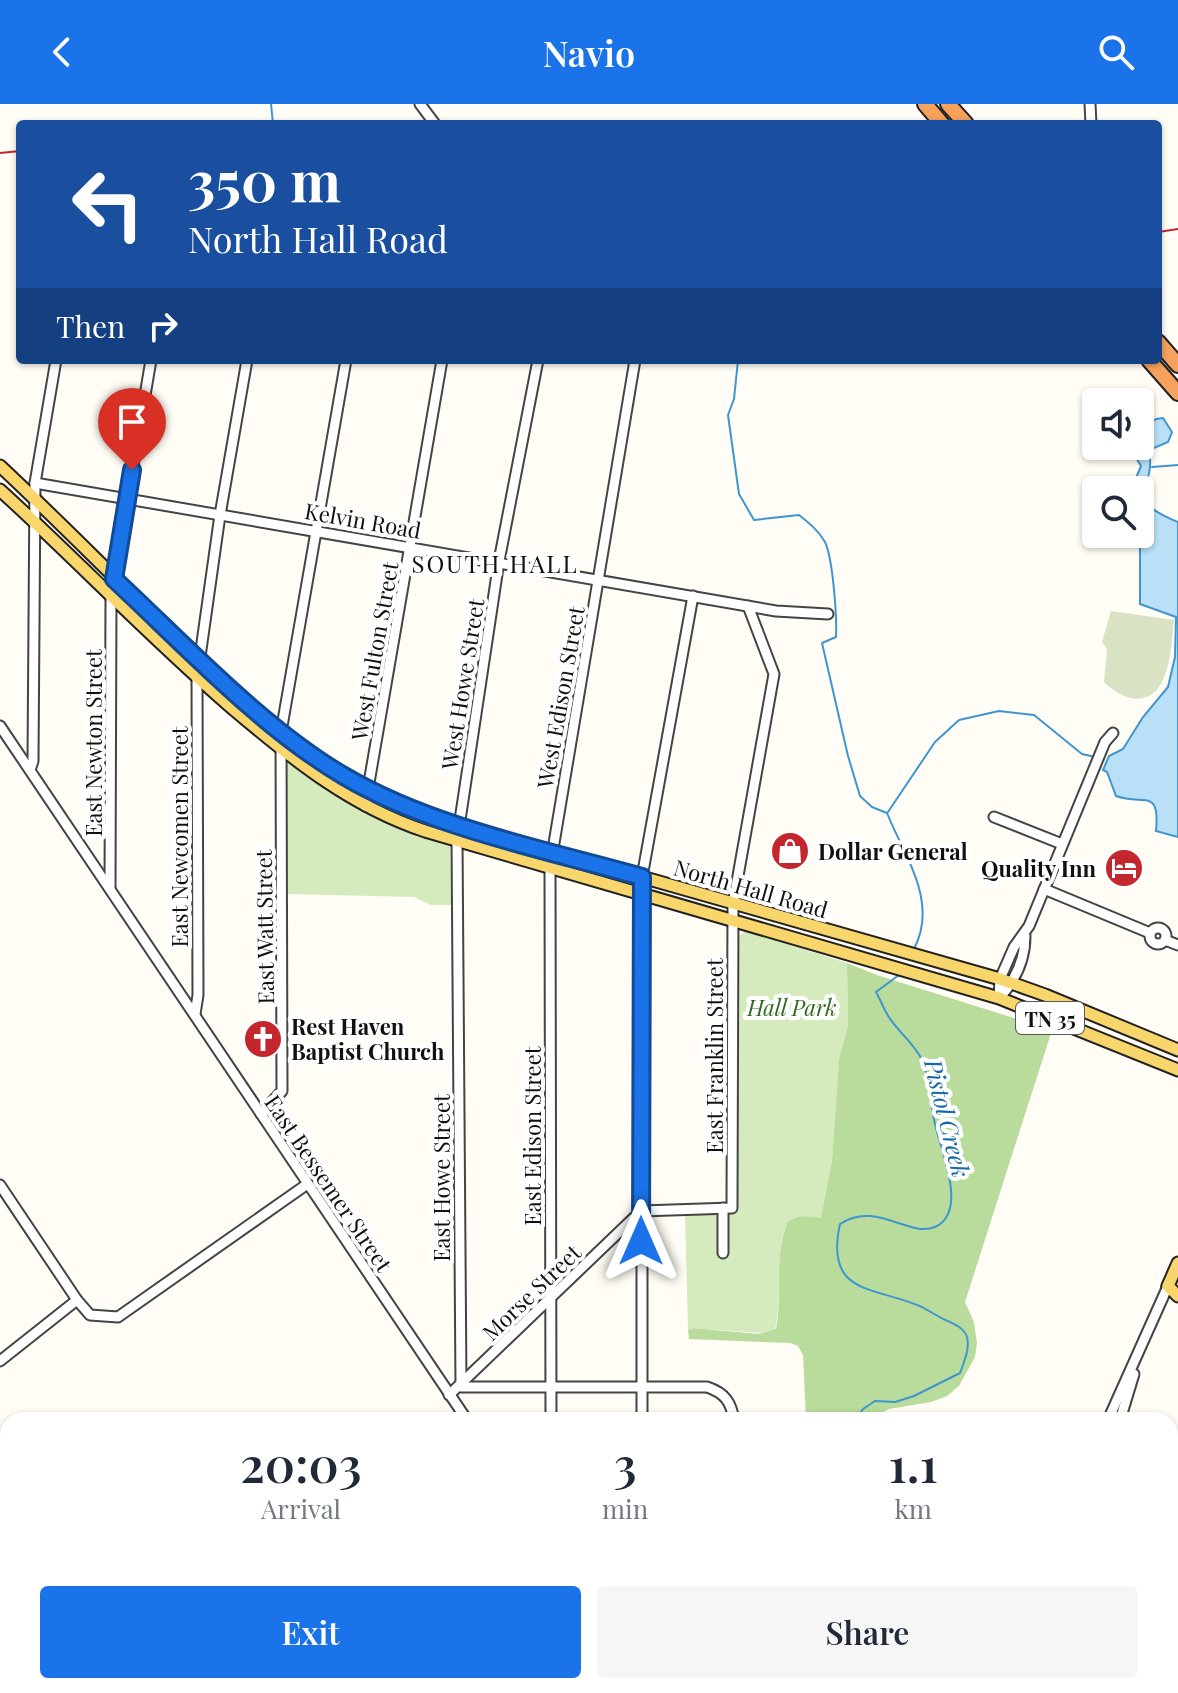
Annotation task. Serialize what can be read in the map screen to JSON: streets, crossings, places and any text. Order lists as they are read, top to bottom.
{
  "streets": {
    "main road": ["North Hall Road", "TN 35"],
    "street": [
      "Kelvin Road",
      "West Fulton Street",
      "West Howe Street",
      "West Edison Street",
      "East Newton Street",
      "East Newcomen Street",
      "East Watt Street",
      "East Franklin Street",
      "East Edison Street",
      "East Howe Street",
      "East Bessemer Street",
      "Morse Street"
    ]
  },
  "crossings": [
    ["Kelvin Road", "West Fulton Street"],
    ["Kelvin Road", "West Howe Street"],
    ["Kelvin Road", "West Edison Street"],
    ["Kelvin Road", "East Newton Street"],
    ["Kelvin Road", "East Newcomen Street"],
    ["Kelvin Road", "East Watt Street"],
    ["Kelvin Road", "East Franklin Street"],
    ["West Fulton Street", "North Hall Road"],
    ["West Howe Street", "North Hall Road"],
    ["West Howe Street", "East Howe Street"],
    ["West Edison Street", "North Hall Road"],
    ["West Edison Street", "East Edison Street"],
    ["East Newton Street", "North Hall Road"],
    ["East Newton Street", "East Bessemer Street"],
    ["East Newcomen Street", "North Hall Road"],
    ["East Newcomen Street", "East Bessemer Street"],
    ["North Hall Road", "East Watt Street"],
    ["North Hall Road", "East Franklin Street"],
    ["North Hall Road", "East Edison Street"],
    ["North Hall Road", "East Howe Street"],
    ["East Watt Street", "East Bessemer Street"],
    ["East Edison Street", "Morse Street"],
    ["East Howe Street", "Morse Street"],
    ["East Bessemer Street", "Morse Street"]
  ],
  "districts": ["SOUTH HALL"],
  "water": ["Pistol Creek"],
  "parks": ["Hall Park"],
  "places": {
    "shop": ["Dollar General"],
    "hotel": ["Quality Inn"],
    "church": ["Rest Haven Baptist Church"]
  },
  "page": {
    "header": "Navio",
    "turn": ["350 m", "North Hall Road"],
    "then": "Then",
    "eta": [
      "20:03",
      "Arrival",
      "3",
      "min",
      "1.1",
      "km"
    ],
    "buttons": ["Exit", "Share"]
  }
}
